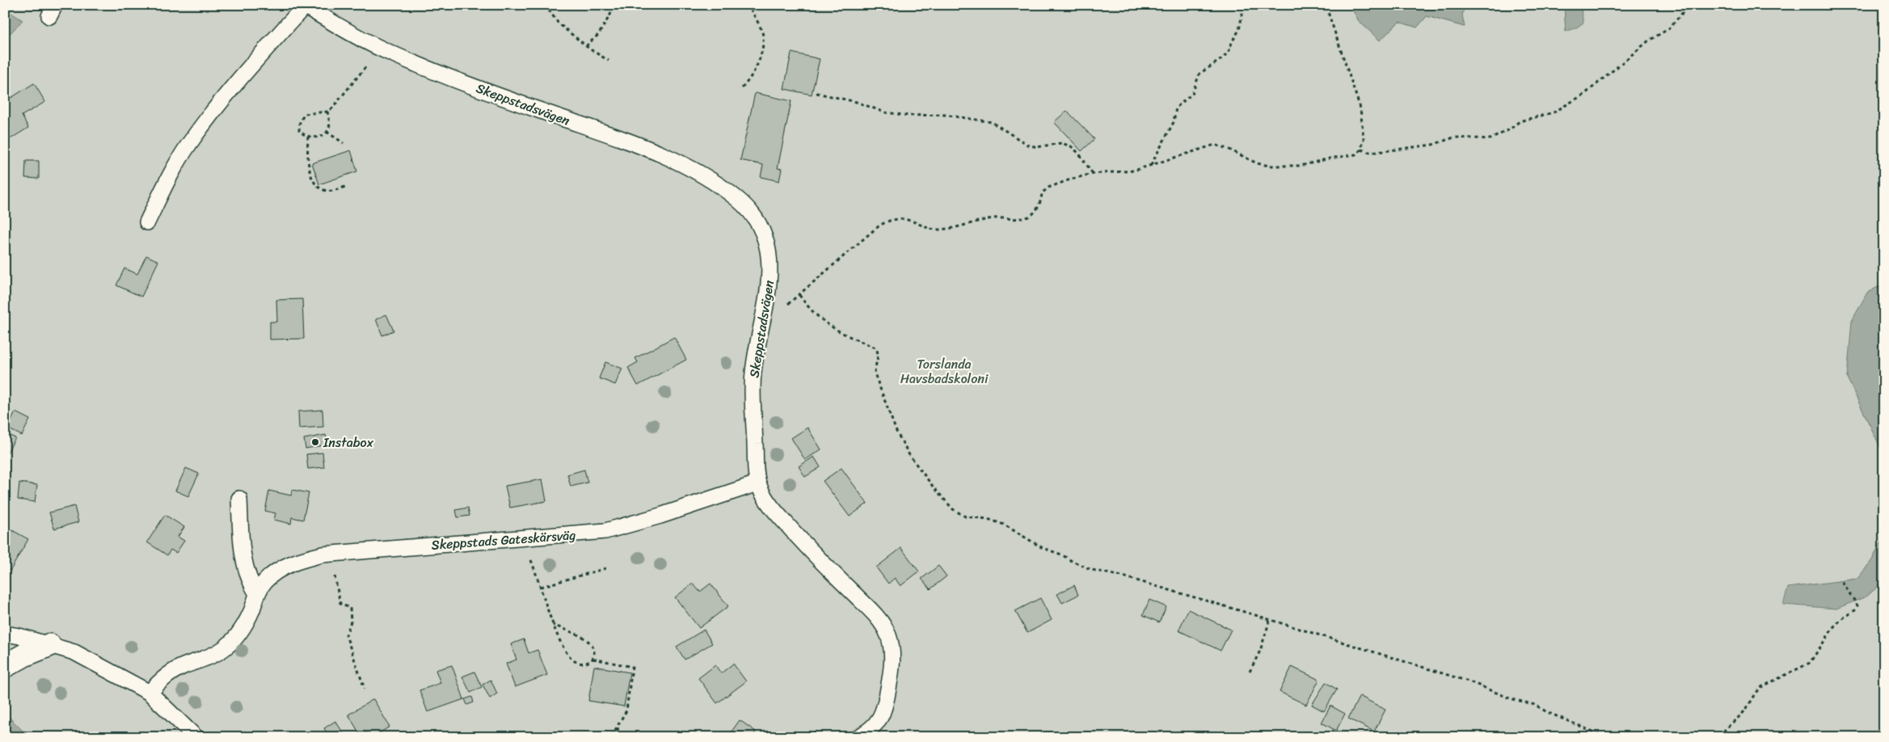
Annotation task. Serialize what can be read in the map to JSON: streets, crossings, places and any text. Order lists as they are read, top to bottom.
{
  "streets": {
    "lane": ["Skeppstadsvägen", "Skeppstads Gateskärsväg"]
  },
  "crossings": [
    ["Skeppstadsvägen", "Skeppstads Gateskärsväg"]
  ],
  "parks": ["Torslanda Havsbadskoloni"],
  "places": ["Instabox"]
}
